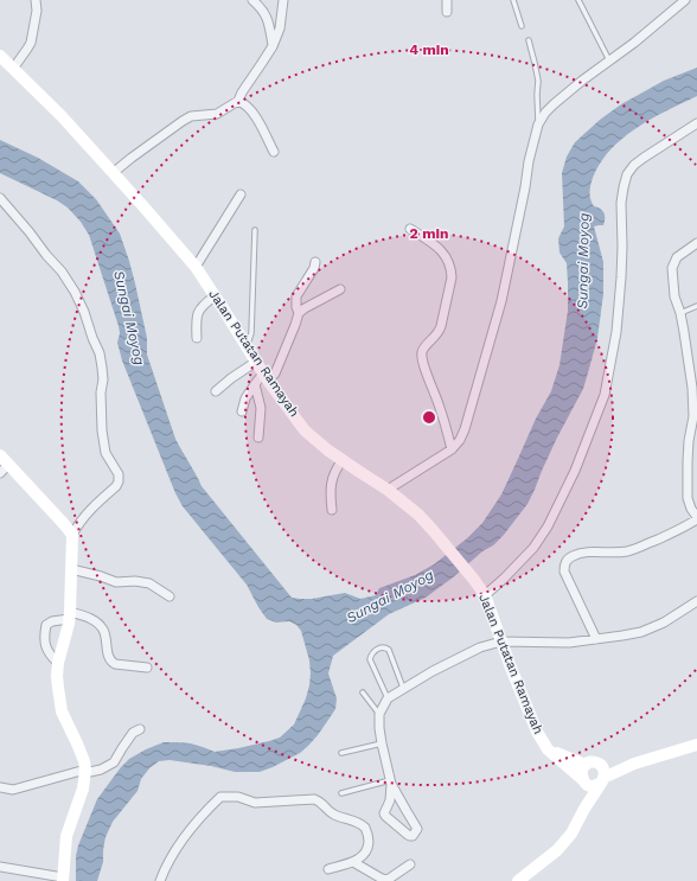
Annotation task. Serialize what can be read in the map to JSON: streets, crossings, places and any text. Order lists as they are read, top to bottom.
{
  "streets": {
    "main road": ["Jalan Putatan Ramayah"]
  },
  "water": ["Sungai Moyog"],
  "rings": ["4 min", "2 min"]
}
